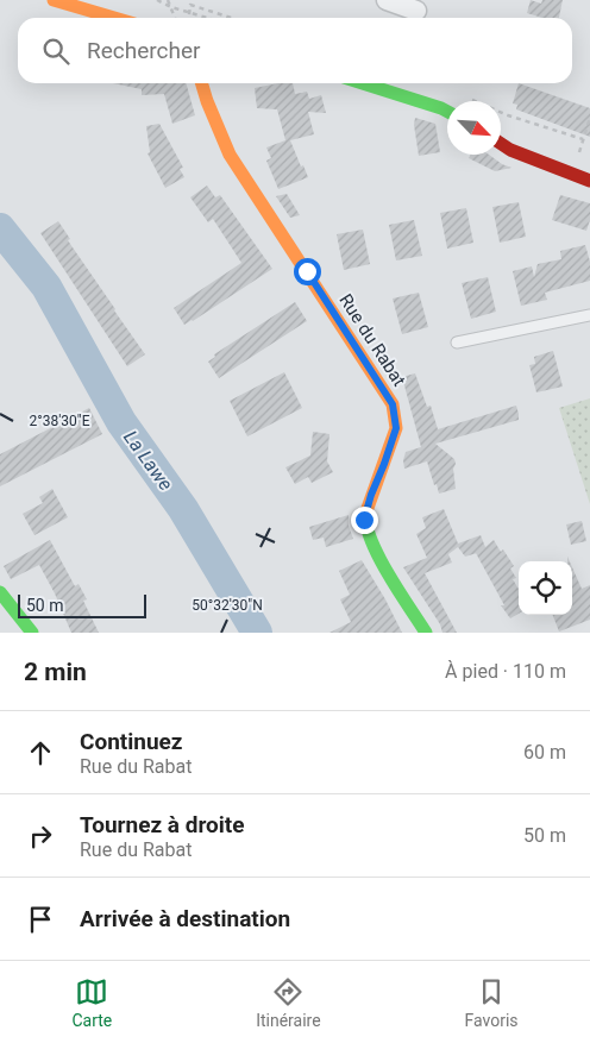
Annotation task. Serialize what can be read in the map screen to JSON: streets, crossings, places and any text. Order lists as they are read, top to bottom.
{
  "streets": {
    "street": ["Rue du Rabat"]
  },
  "water": ["La Lawe"],
  "scale_bar": "50 m",
  "north": "bottom right",
  "page": {
    "search": "Rechercher",
    "scale": "50 m",
    "heading": ["2 min", "À pied · 110 m"],
    "list": [
      ["Continuez", "Rue du Rabat", "60 m"],
      ["Tournez à droite", "Rue du Rabat", "50 m"],
      "Arrivée à destination"
    ],
    "nav": ["Carte", "Itinéraire", "Favoris"]
  },
  "coordinates": ["2°38'30\"E", "50°32'30\"N"]
}
